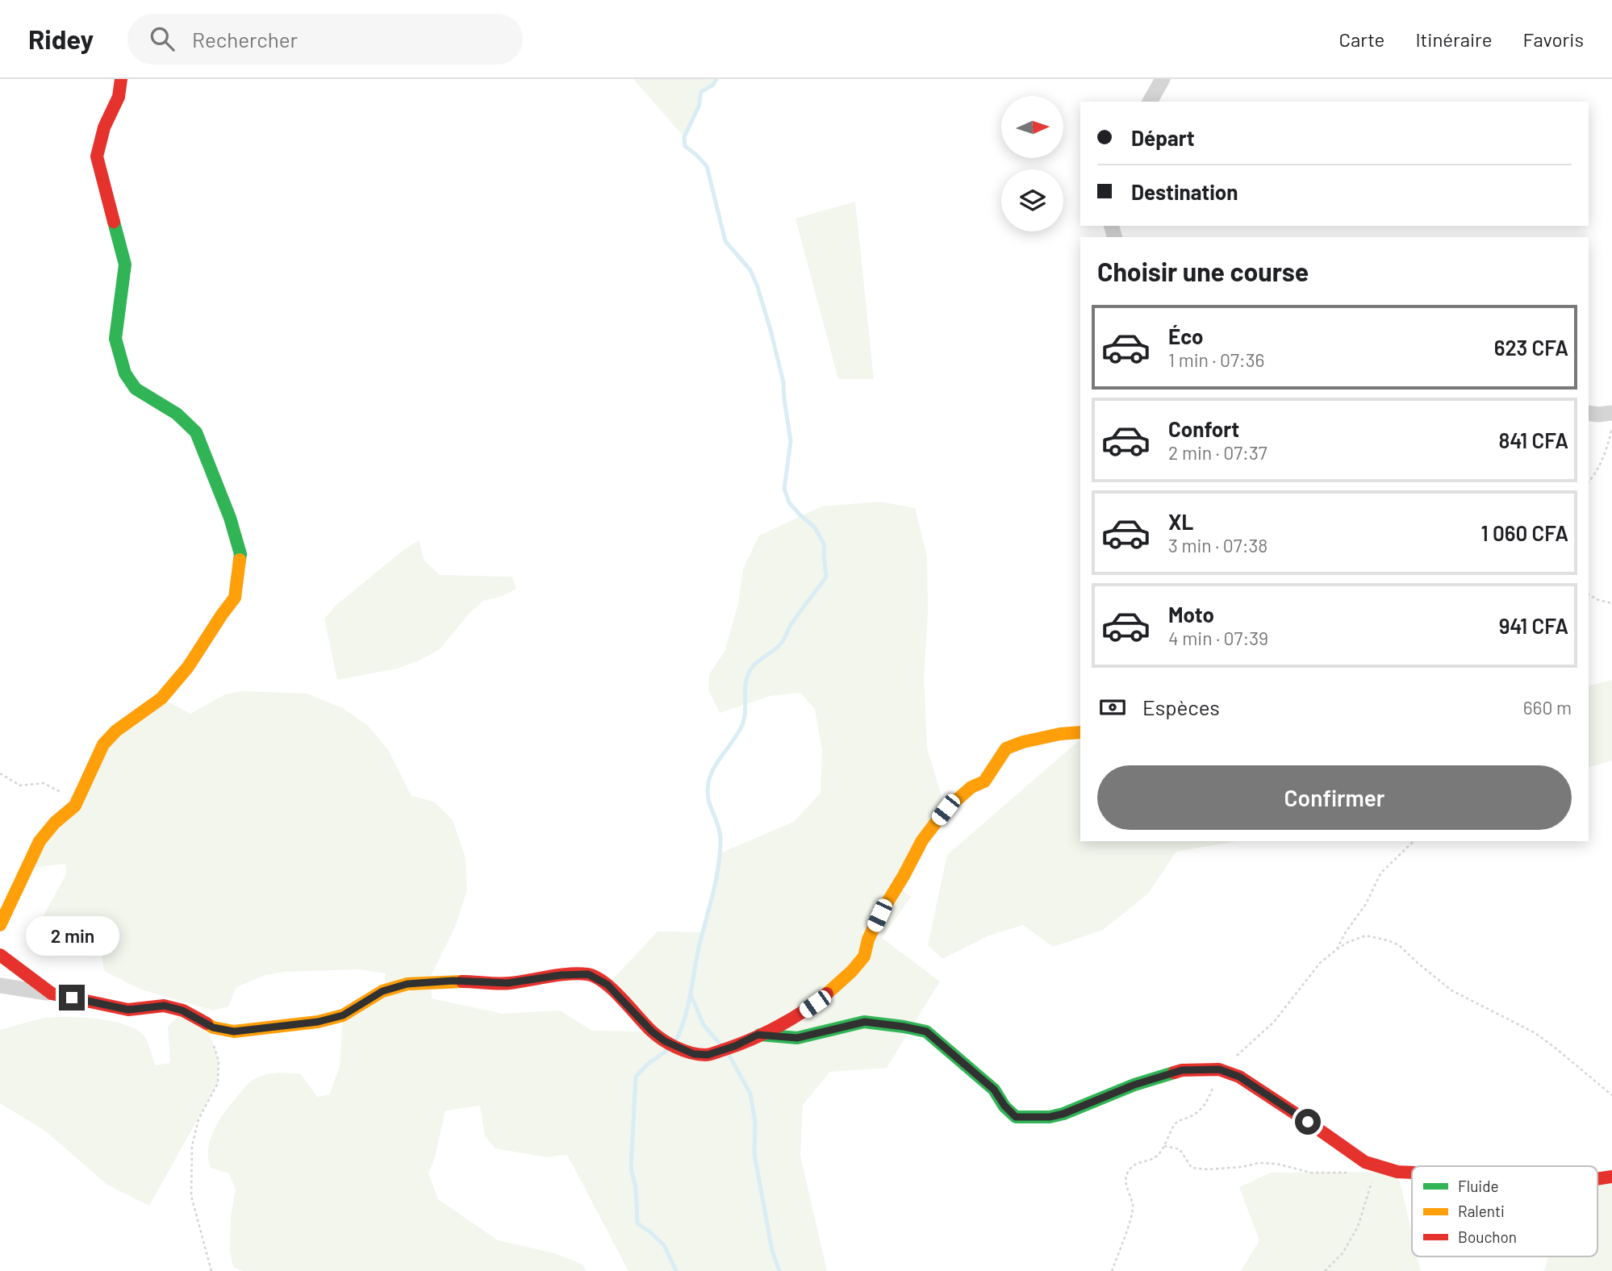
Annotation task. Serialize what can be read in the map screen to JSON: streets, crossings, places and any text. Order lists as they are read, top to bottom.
{
  "legend": ["Fluide", "Ralenti", "Bouchon"],
  "north": "right",
  "page": {
    "header": "Ridey",
    "search": "Rechercher",
    "nav": ["Carte", "Itinéraire", "Favoris"],
    "banner": ["Départ", "Destination"],
    "heading": "Choisir une course",
    "list": [
      {
        "name": "Éco",
        "note": "1 min · 07:36",
        "value": "623 CFA"
      },
      {
        "name": "Confort",
        "note": "2 min · 07:37",
        "value": "841 CFA"
      },
      {
        "name": "XL",
        "note": "3 min · 07:38",
        "value": "1 060 CFA"
      },
      {
        "name": "Moto",
        "note": "4 min · 07:39",
        "value": "941 CFA"
      }
    ],
    "pay": ["Espèces", "660 m"],
    "buttons": "Confirmer",
    "bubble": "2 min"
  }
}
